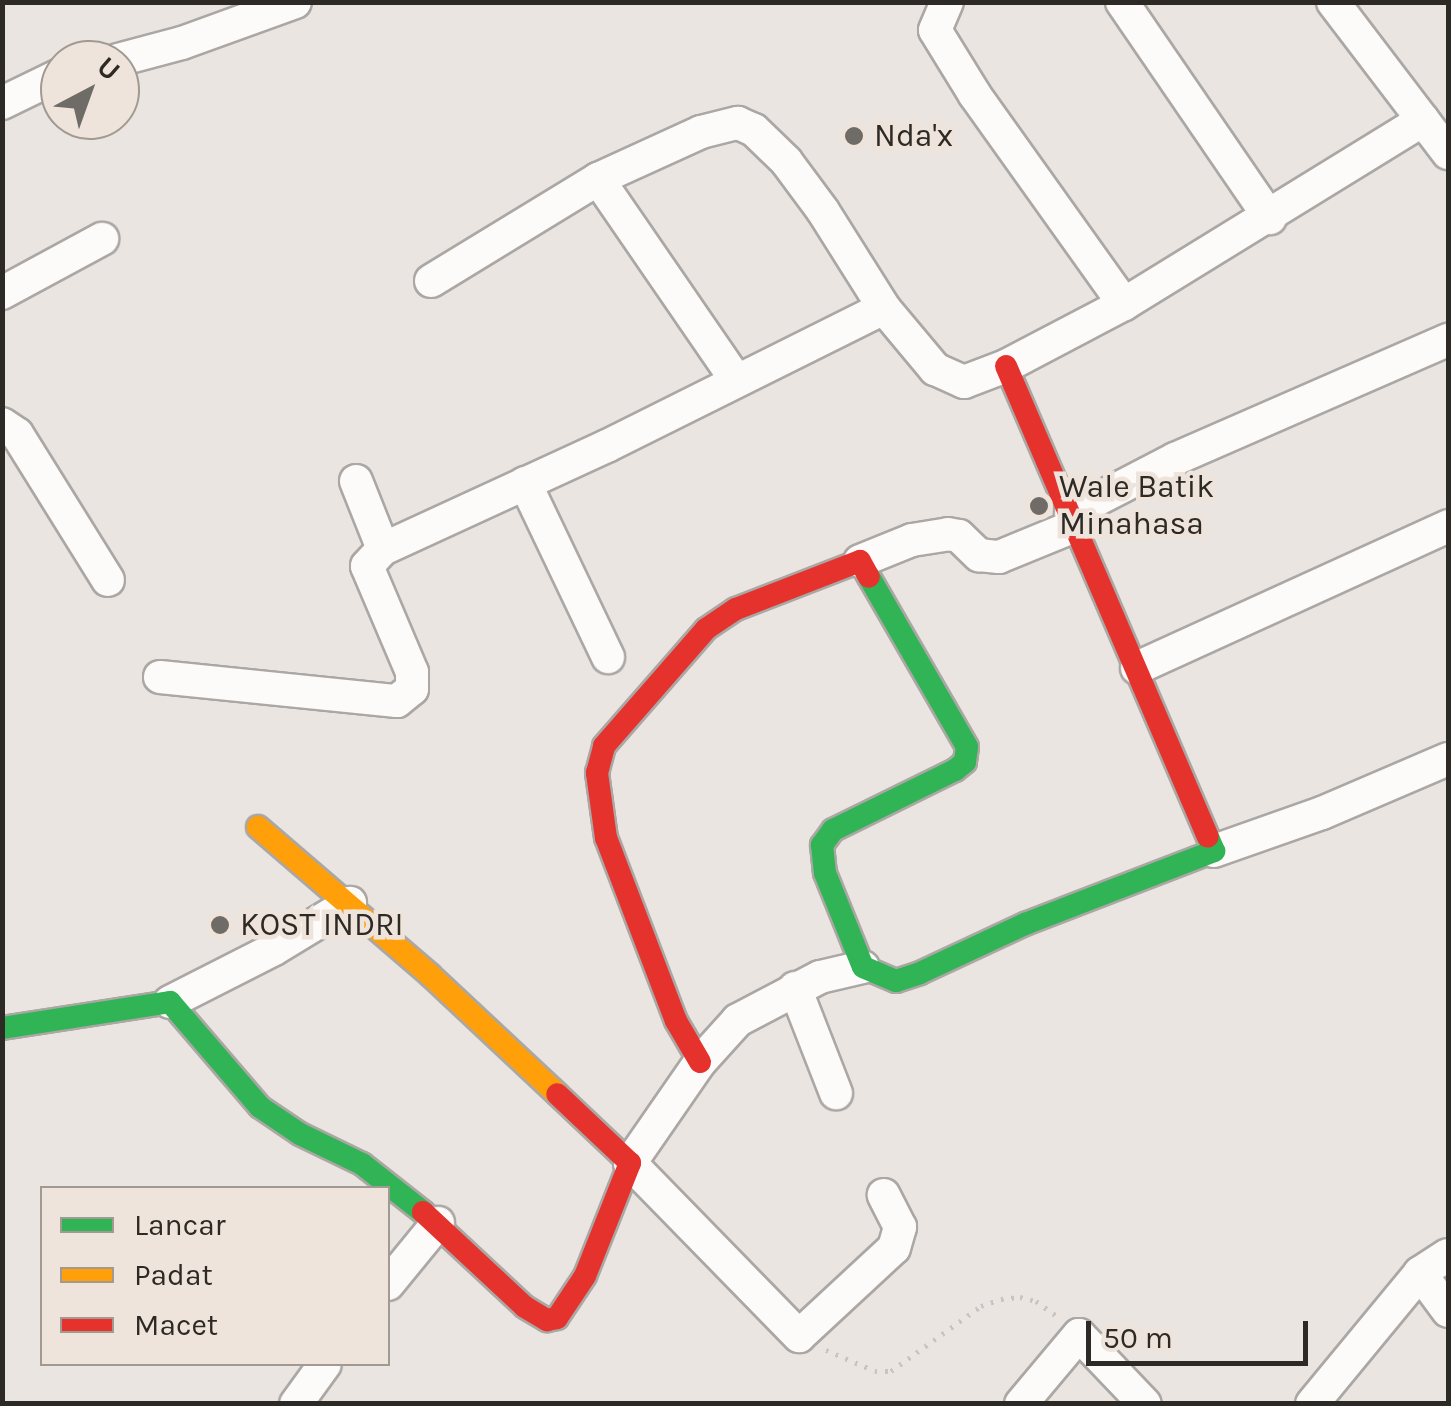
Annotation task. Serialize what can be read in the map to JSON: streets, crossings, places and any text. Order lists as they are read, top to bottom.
{
  "places": ["Nda'x", "Wale Batik Minahasa", "KOST INDRI"],
  "legend": ["Lancar", "Padat", "Macet"],
  "scale_bar": "50 m",
  "north": "top right"
}
